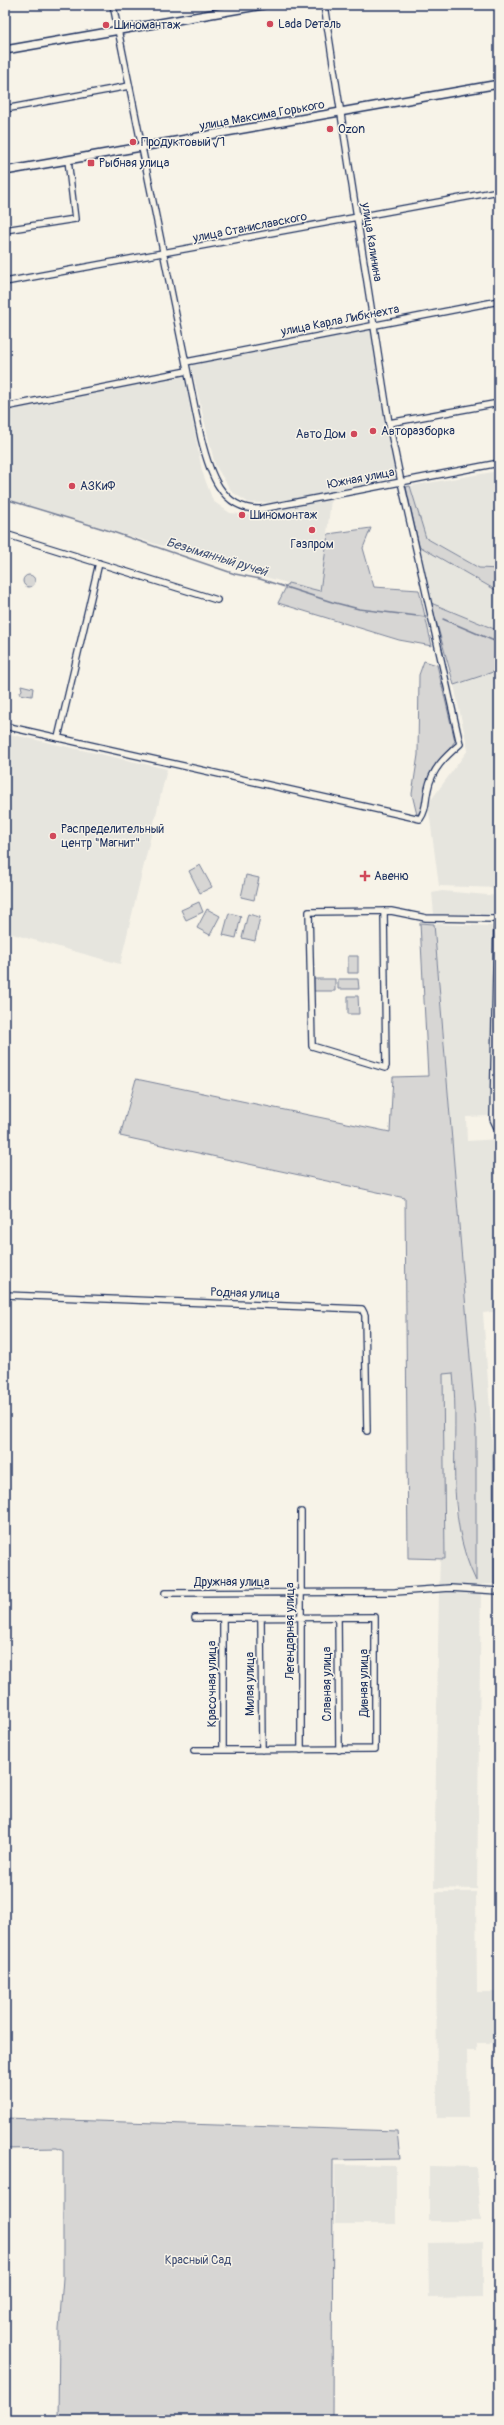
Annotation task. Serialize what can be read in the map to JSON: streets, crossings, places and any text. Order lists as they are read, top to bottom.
{
  "streets": {
    "main road": ["улица Максима Горького"],
    "street": [
      "улица Станиславского",
      "улица Калинина",
      "улица Карла Либкнехта",
      "Южная улица",
      "Родная улица",
      "Дружная улица",
      "Легендарная улица",
      "Дивная улица",
      "Красочная улица",
      "Милая улица",
      "Славная улица"
    ]
  },
  "crossings": [
    ["улица Максима Горького", "улица Калинина"],
    ["улица Станиславского", "улица Калинина"],
    ["улица Калинина", "улица Карла Либкнехта"],
    ["улица Калинина", "Южная улица"],
    ["Дружная улица", "Легендарная улица"],
    ["Легендарная улица", "Дивная улица"],
    ["Дивная улица", "Славная улица"]
  ],
  "water": ["Безымянный ручей"],
  "parks": ["Красный Сад"],
  "places": {
    "other": [
      "Lada Dеталь",
      "Шиномантаж",
      "Ozon",
      "Продуктовый √1",
      "Авторазборка",
      "Авто Дом",
      "АЗКиФ",
      "Шиномонтаж",
      "Газпром",
      "Распределительный центр \"Магнит\""
    ],
    "transit": ["Рыбная улица"],
    "health": ["Авеню"]
  }
}
